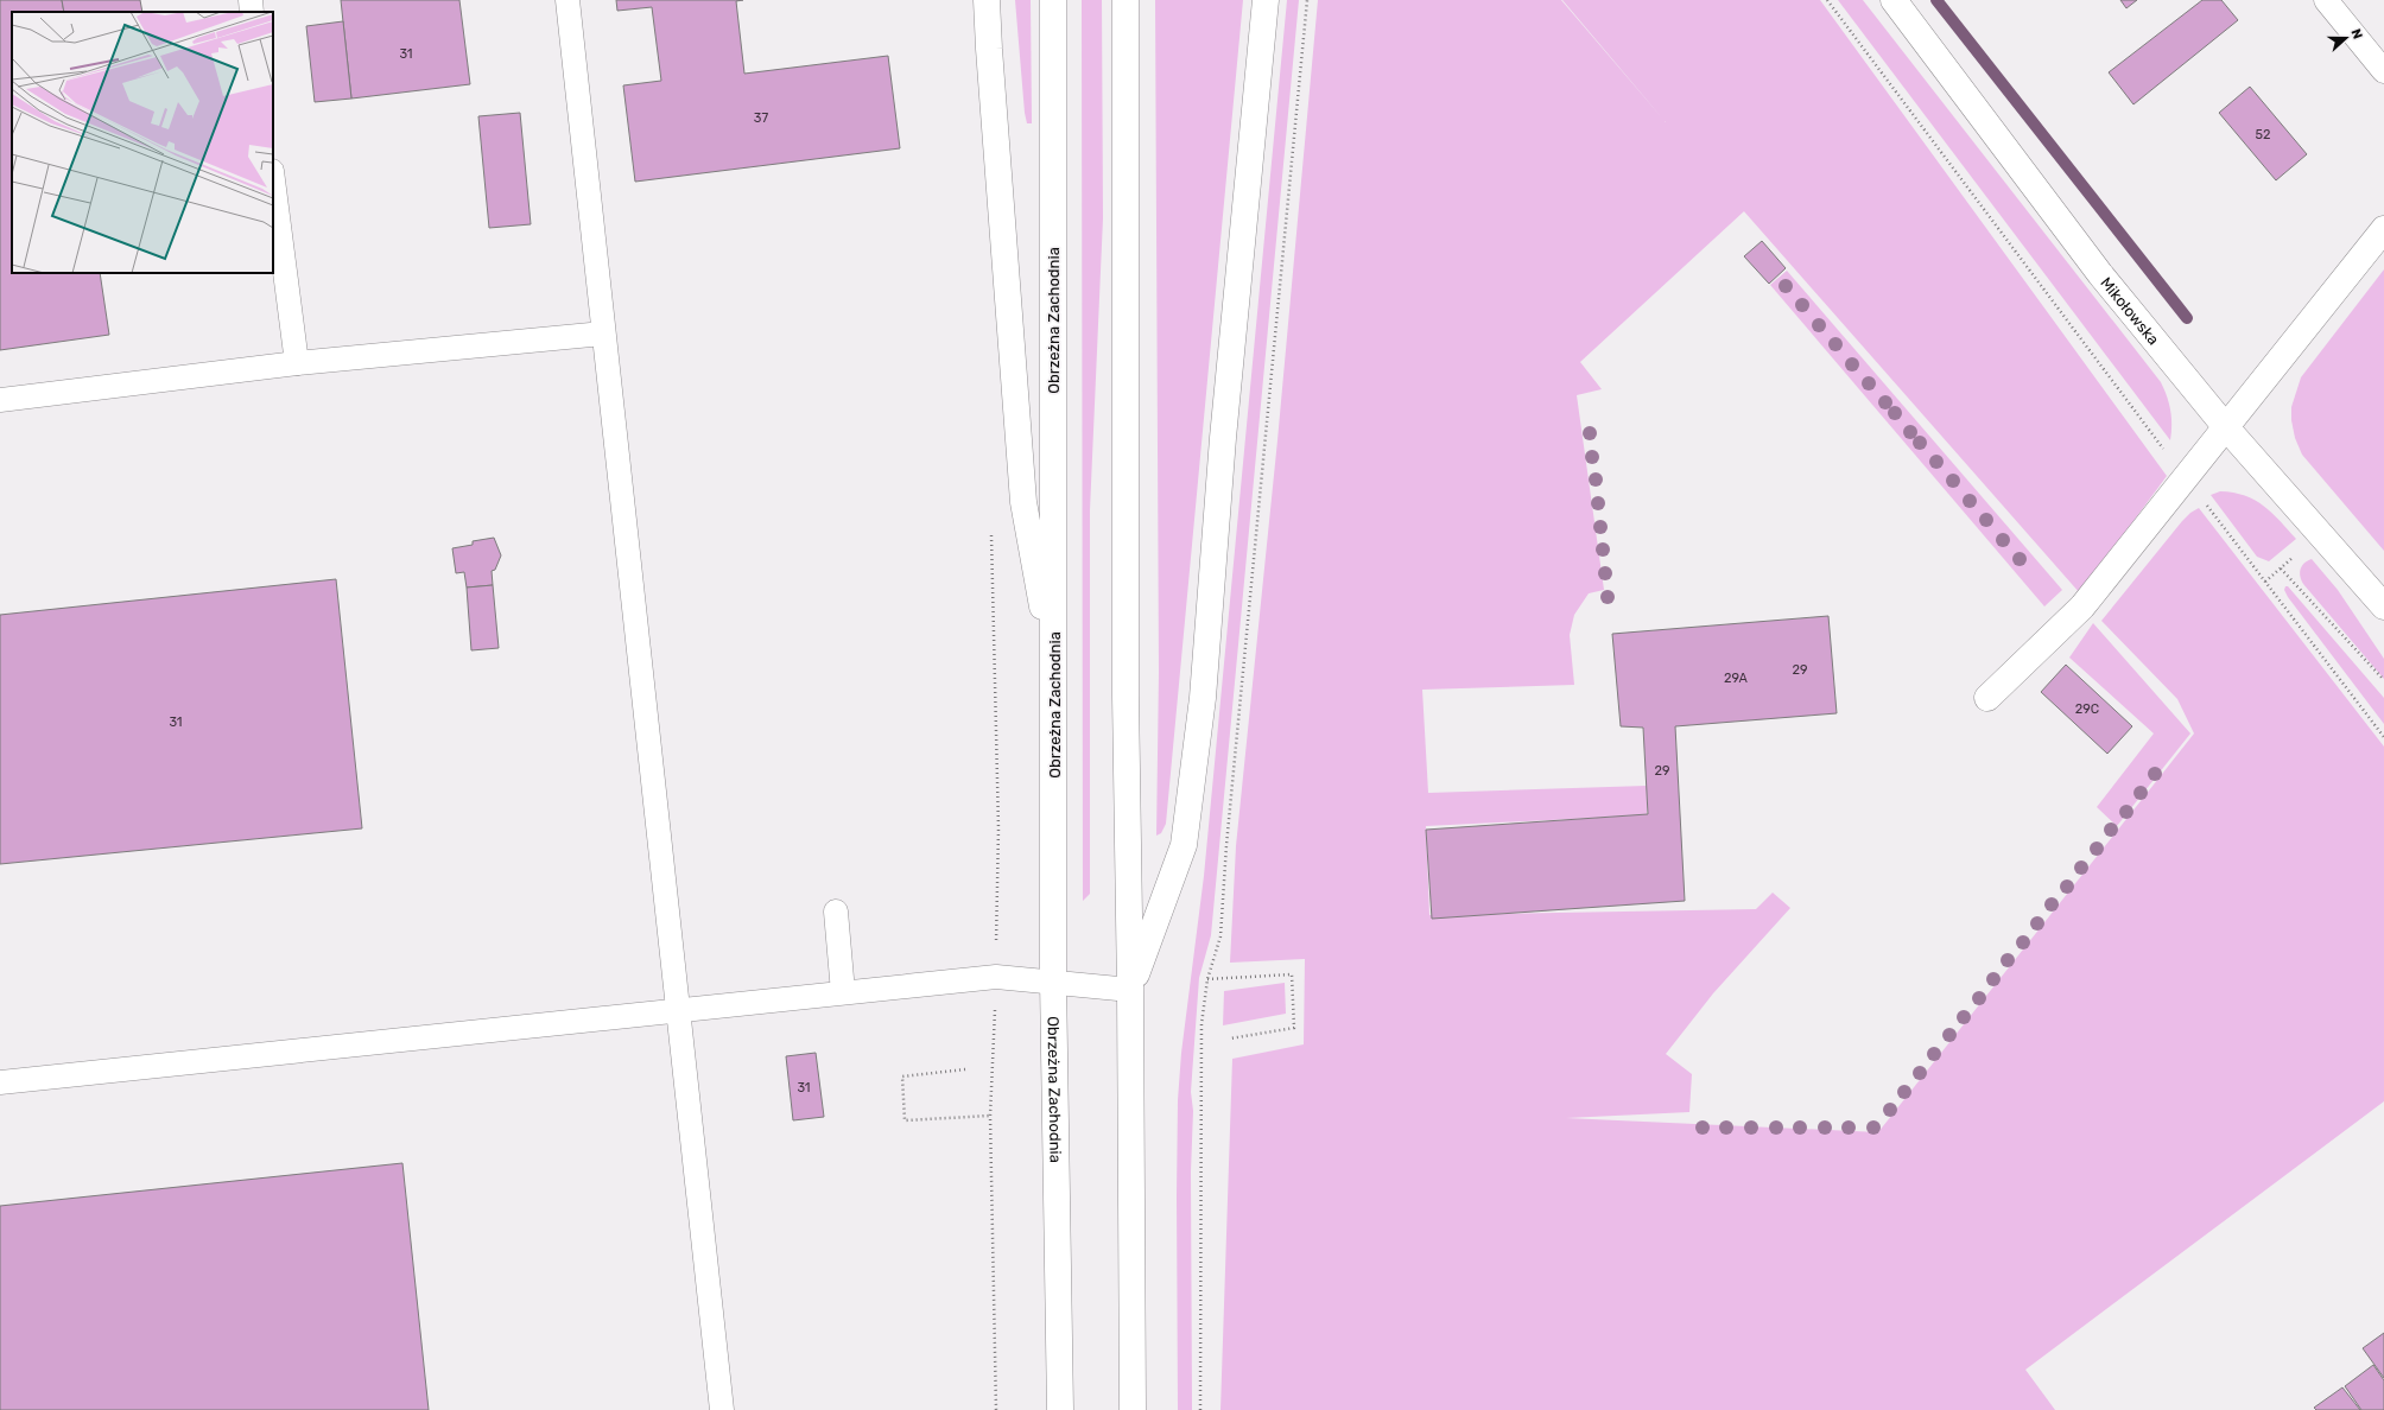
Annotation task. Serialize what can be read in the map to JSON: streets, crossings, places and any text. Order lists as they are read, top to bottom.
{
  "streets": {
    "street": ["Mikołowska", "Obrzeżna Zachodnia"]
  },
  "house_numbers": [
    "31",
    "37",
    "52",
    "29",
    "29A",
    "29C",
    "31",
    "29",
    "31"
  ],
  "north": "right"
}
